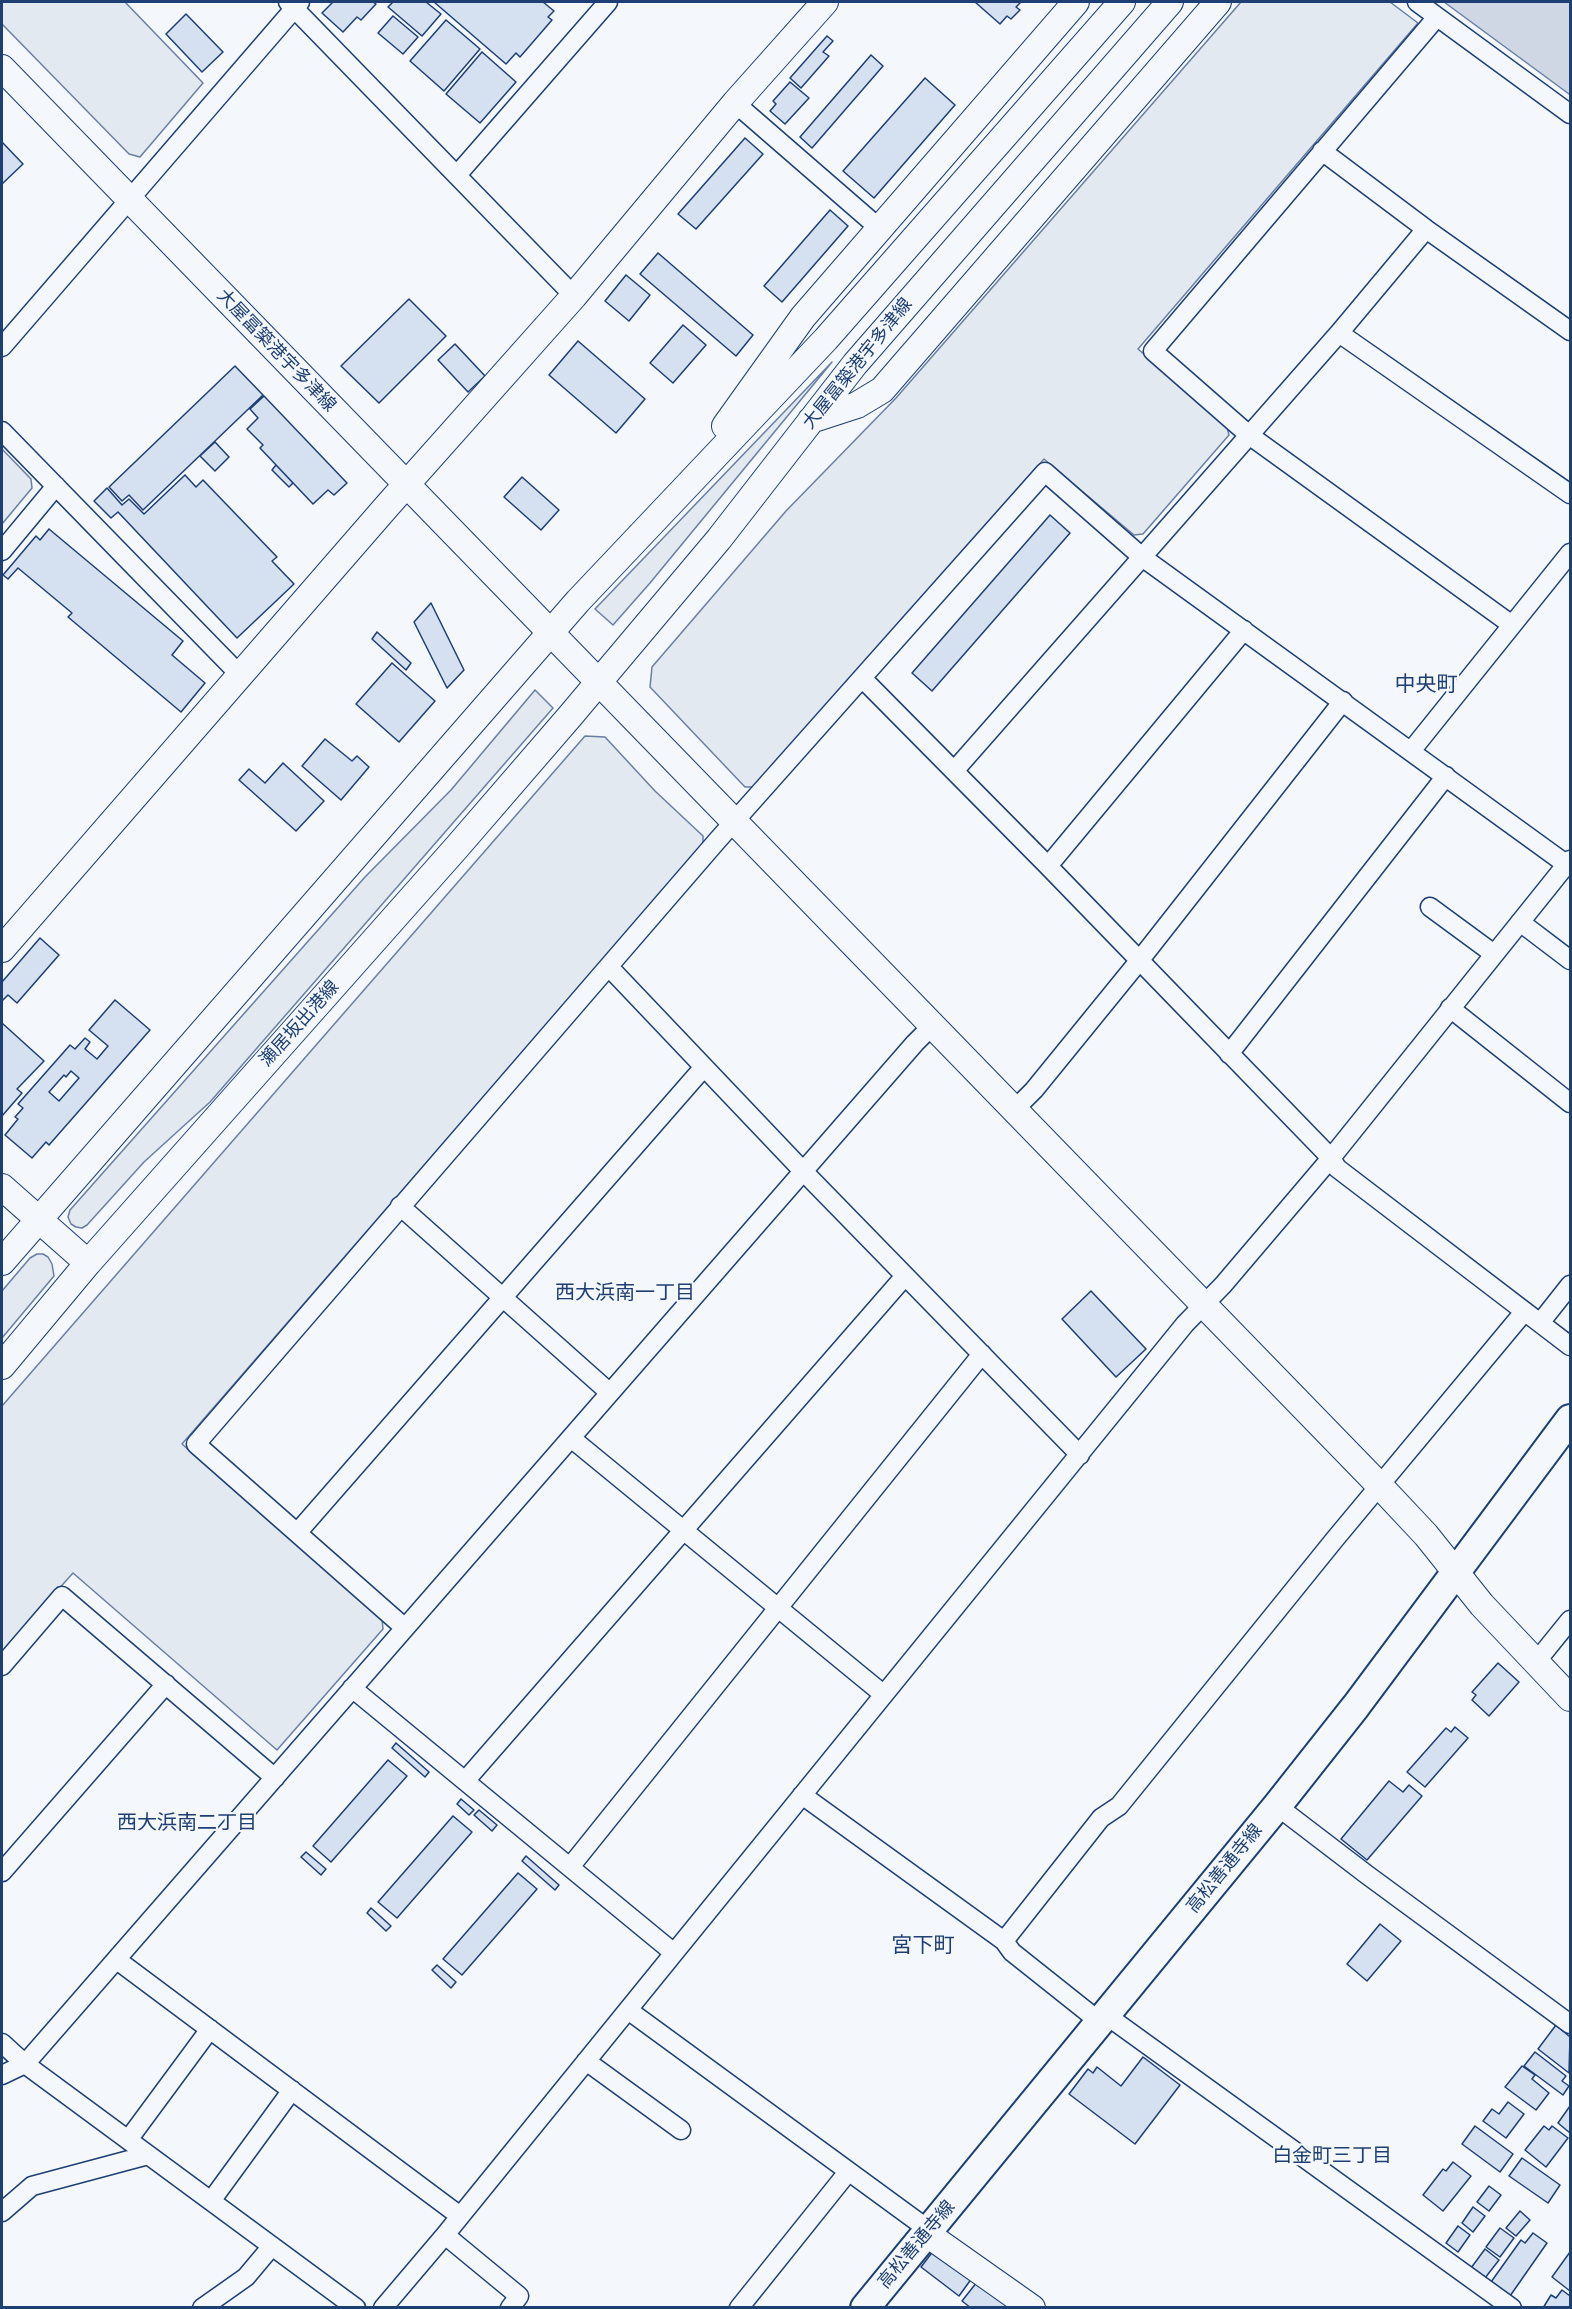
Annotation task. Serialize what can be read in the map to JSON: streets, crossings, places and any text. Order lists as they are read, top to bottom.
{
  "streets": {
    "main road": ["大屋冨築港宇多津線", "瀬居坂出港線", "高松善通寺線"]
  },
  "crossings": [
    ["大屋冨築港宇多津線", "瀬居坂出港線"]
  ],
  "districts": [
    "中央町",
    "西大浜南一丁目",
    "西大浜南二丁目",
    "宮下町",
    "白金町三丁目"
  ]
}
